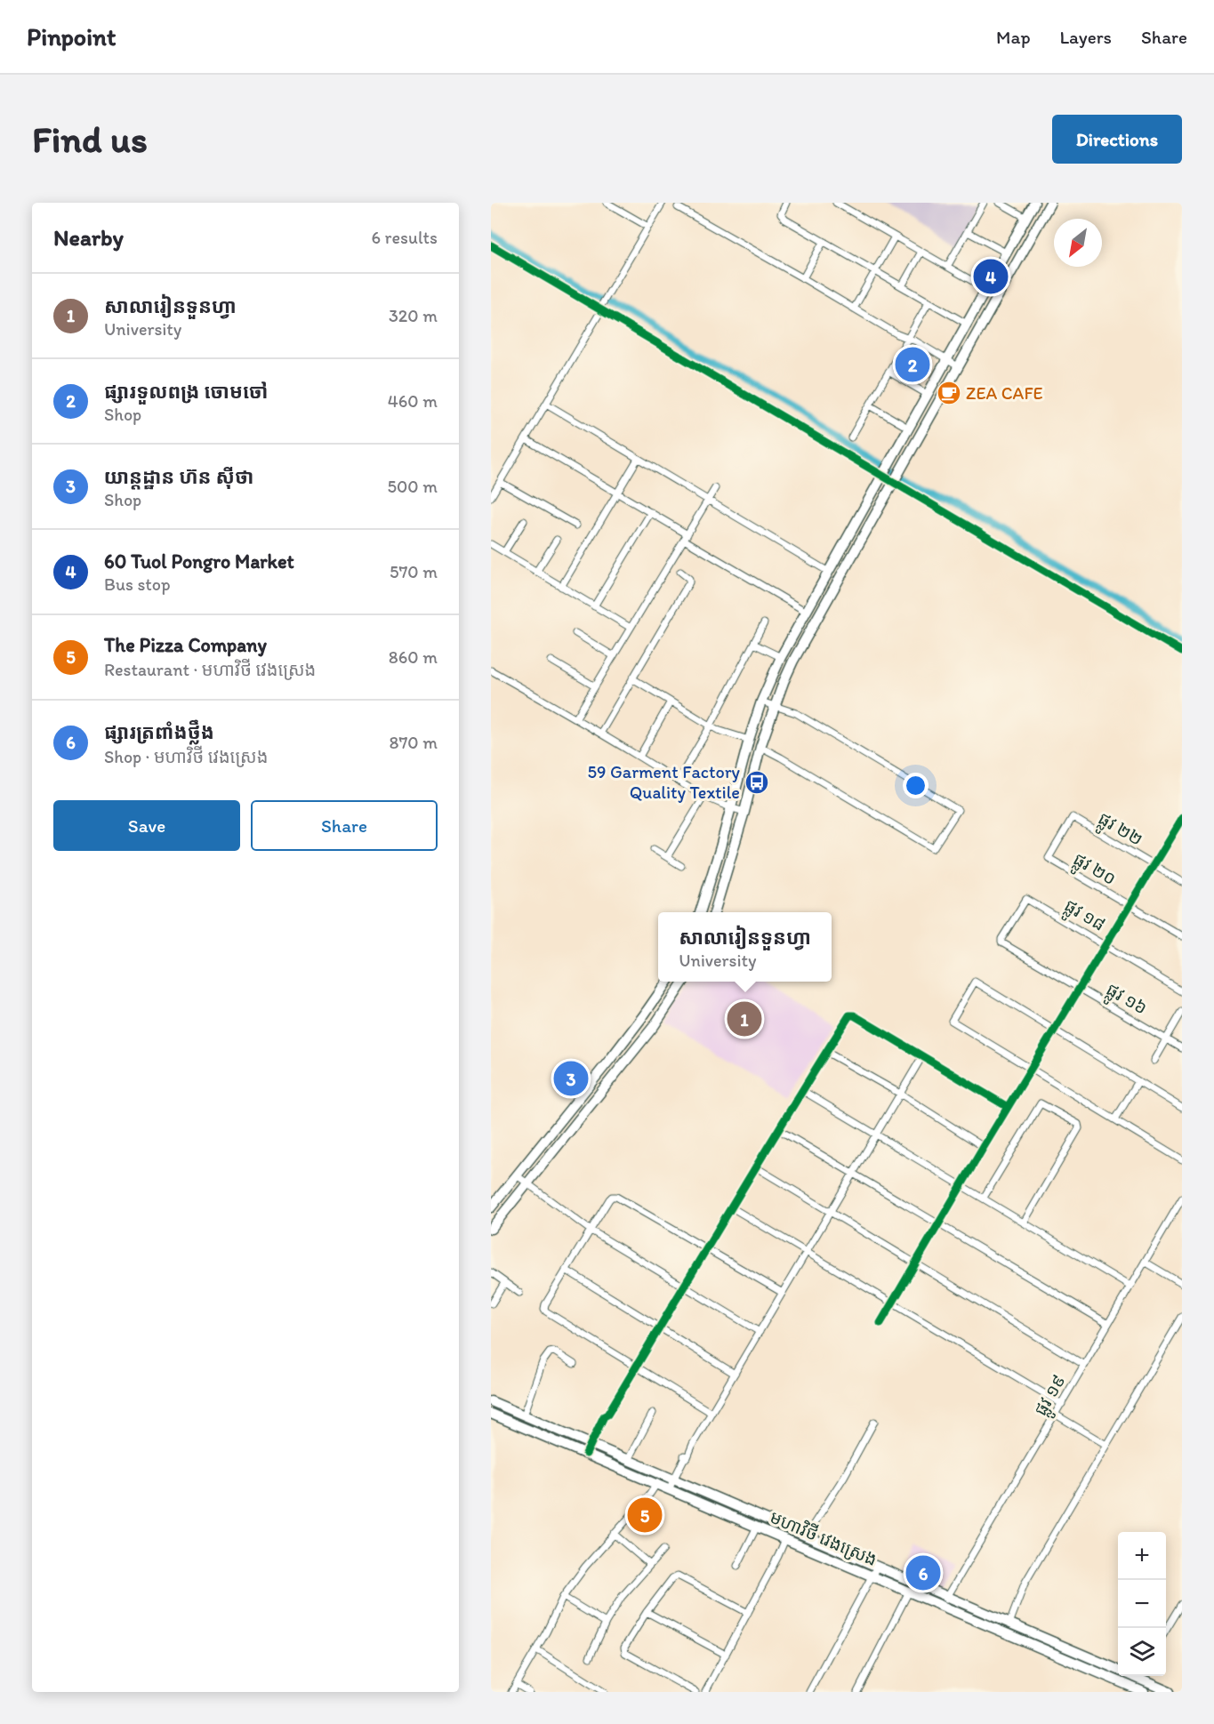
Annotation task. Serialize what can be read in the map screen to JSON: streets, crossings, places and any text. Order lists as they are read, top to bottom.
{
  "streets": {
    "main road": ["មហាវិថី វេងស្រេង"],
    "street": [
      "ផ្លូវ ២២",
      "ផ្លូវ ២០",
      "ផ្លូវ ១៨",
      "ផ្លូវ ១៦",
      "ផ្លូវ ១៩"
    ]
  },
  "crossings": [
    ["ផ្លូវ ២២", "ផ្លូវ ២០"],
    ["ផ្លូវ ១៨", "ផ្លូវ ១៦"],
    ["ផ្លូវ ១៩", "មហាវិថី វេងស្រេង"]
  ],
  "places": {
    "cafe": ["ZEA CAFE"],
    "bus stop": ["59 Garment Factory Quality Textile"]
  },
  "north": "bottom left",
  "page": {
    "header": "Pinpoint",
    "nav": ["Map", "Layers", "Share"],
    "buttons": [
      "Directions",
      ["Save", "Share"]
    ],
    "title": "Find us",
    "heading": ["Nearby", "6 results"],
    "pins": [
      "4",
      "2",
      "1",
      "3",
      "5",
      "6"
    ],
    "list": [
      {
        "mark": "1",
        "name": "សាលារៀនទួនហ្វា",
        "note": "University",
        "value": "320 m"
      },
      {
        "mark": "2",
        "name": "ផ្សារទួលពង្រ ចោមចៅ",
        "note": "Shop",
        "value": "460 m"
      },
      {
        "mark": "3",
        "name": "យាន្ដដ្ឋាន ហ៊ន ស៊ីថា",
        "note": "Shop",
        "value": "500 m"
      },
      {
        "mark": "4",
        "name": "60 Tuol Pongro Market",
        "note": "Bus stop",
        "value": "570 m"
      },
      {
        "mark": "5",
        "name": "The Pizza Company",
        "note": "Restaurant · មហាវិថី វេងស្រេង",
        "value": "860 m"
      },
      {
        "mark": "6",
        "name": "ផ្សារត្រពាំងថ្លឹង",
        "note": "Shop · មហាវិថី វេងស្រេង",
        "value": "870 m"
      }
    ],
    "popup": ["សាលារៀនទួនហ្វា", "University"],
    "map_buttons": ["+", "−"]
  }
}
